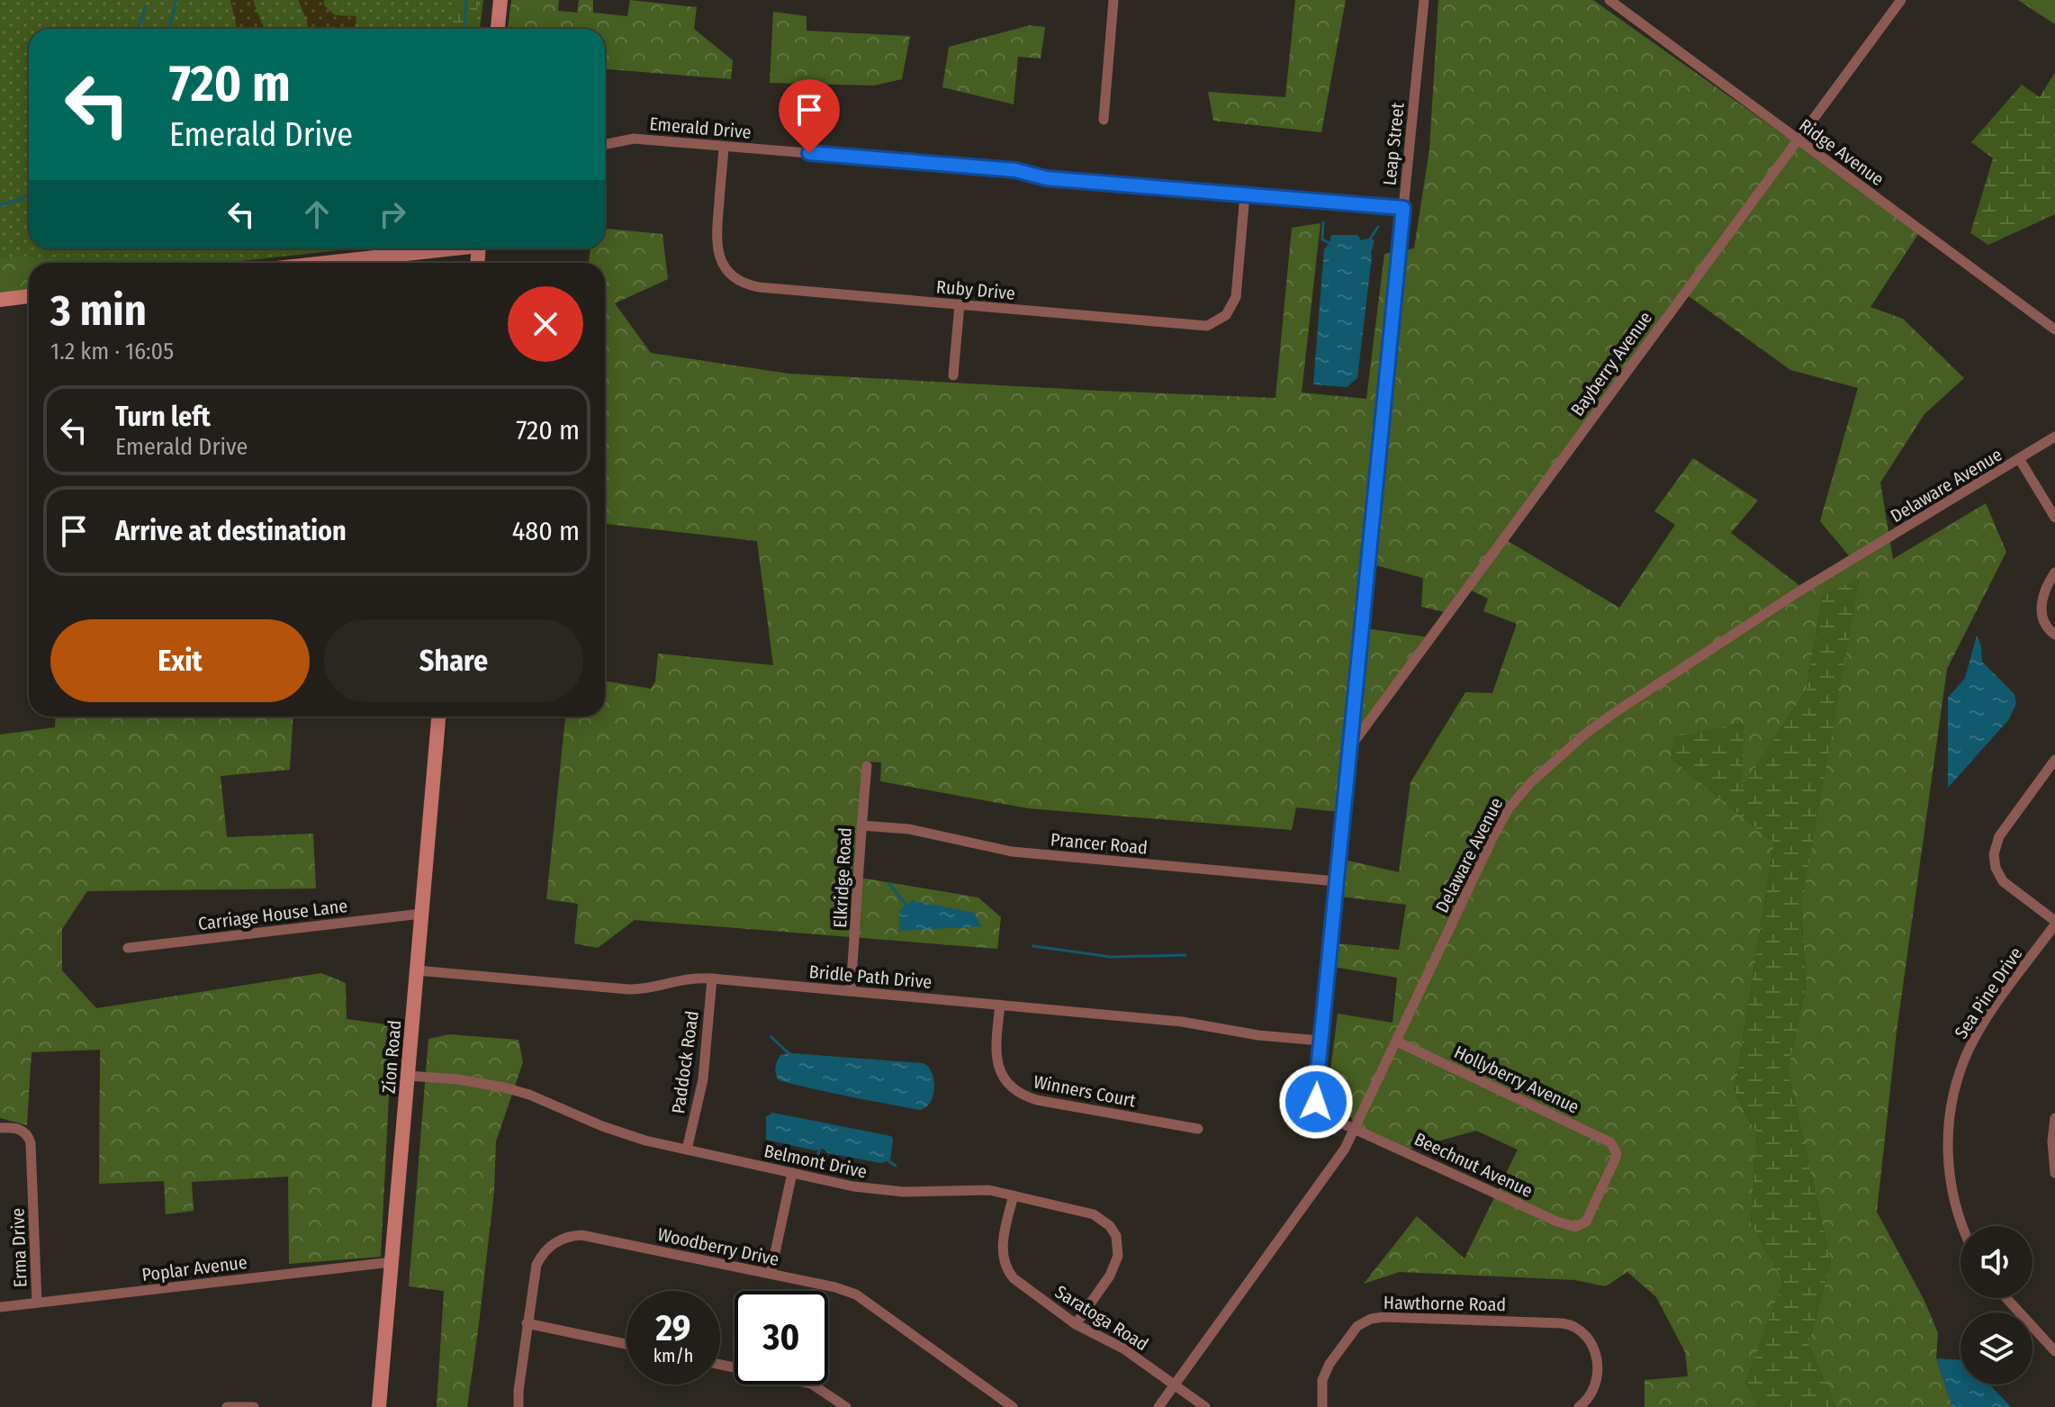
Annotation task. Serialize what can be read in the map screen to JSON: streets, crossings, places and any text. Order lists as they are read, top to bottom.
{
  "streets": {
    "street": [
      "Emerald Drive",
      "Leap Street",
      "Ridge Avenue",
      "Ruby Drive",
      "Bayberry Avenue",
      "Delaware Avenue",
      "Prancer Road",
      "Elkridge Road",
      "Carriage House Lane",
      "Bridle Path Drive",
      "Sea Pine Drive",
      "Zion Road",
      "Paddock Road",
      "Hollyberry Avenue",
      "Winners Court",
      "Belmont Drive",
      "Beechnut Avenue",
      "Woodberry Drive",
      "Erma Drive",
      "Poplar Avenue",
      "Hawthorne Road",
      "Saratoga Road"
    ]
  },
  "crossings": [
    ["Emerald Drive", "Leap Street"],
    ["Emerald Drive", "Ruby Drive"],
    ["Leap Street", "Bayberry Avenue"],
    ["Leap Street", "Delaware Avenue"],
    ["Leap Street", "Prancer Road"],
    ["Leap Street", "Bridle Path Drive"],
    ["Leap Street", "Beechnut Avenue"],
    ["Ridge Avenue", "Bayberry Avenue"],
    ["Delaware Avenue", "Hollyberry Avenue"],
    ["Delaware Avenue", "Beechnut Avenue"],
    ["Delaware Avenue", "Saratoga Road"],
    ["Prancer Road", "Elkridge Road"],
    ["Elkridge Road", "Bridle Path Drive"],
    ["Carriage House Lane", "Zion Road"],
    ["Bridle Path Drive", "Zion Road"],
    ["Bridle Path Drive", "Paddock Road"],
    ["Bridle Path Drive", "Winners Court"],
    ["Zion Road", "Belmont Drive"],
    ["Zion Road", "Poplar Avenue"],
    ["Paddock Road", "Belmont Drive"],
    ["Hollyberry Avenue", "Beechnut Avenue"],
    ["Belmont Drive", "Saratoga Road"],
    ["Erma Drive", "Poplar Avenue"]
  ],
  "page": {
    "turn": ["720 m", "Emerald Drive"],
    "heading": ["3 min", "1.2 km · 16:05"],
    "list": [
      {
        "name": "Turn left",
        "note": "Emerald Drive",
        "value": "720 m"
      },
      {
        "name": "Arrive at destination",
        "value": "480 m"
      }
    ],
    "buttons": ["Exit", "Share"],
    "speed": "29 km/h",
    "limit": "30"
  }
}
